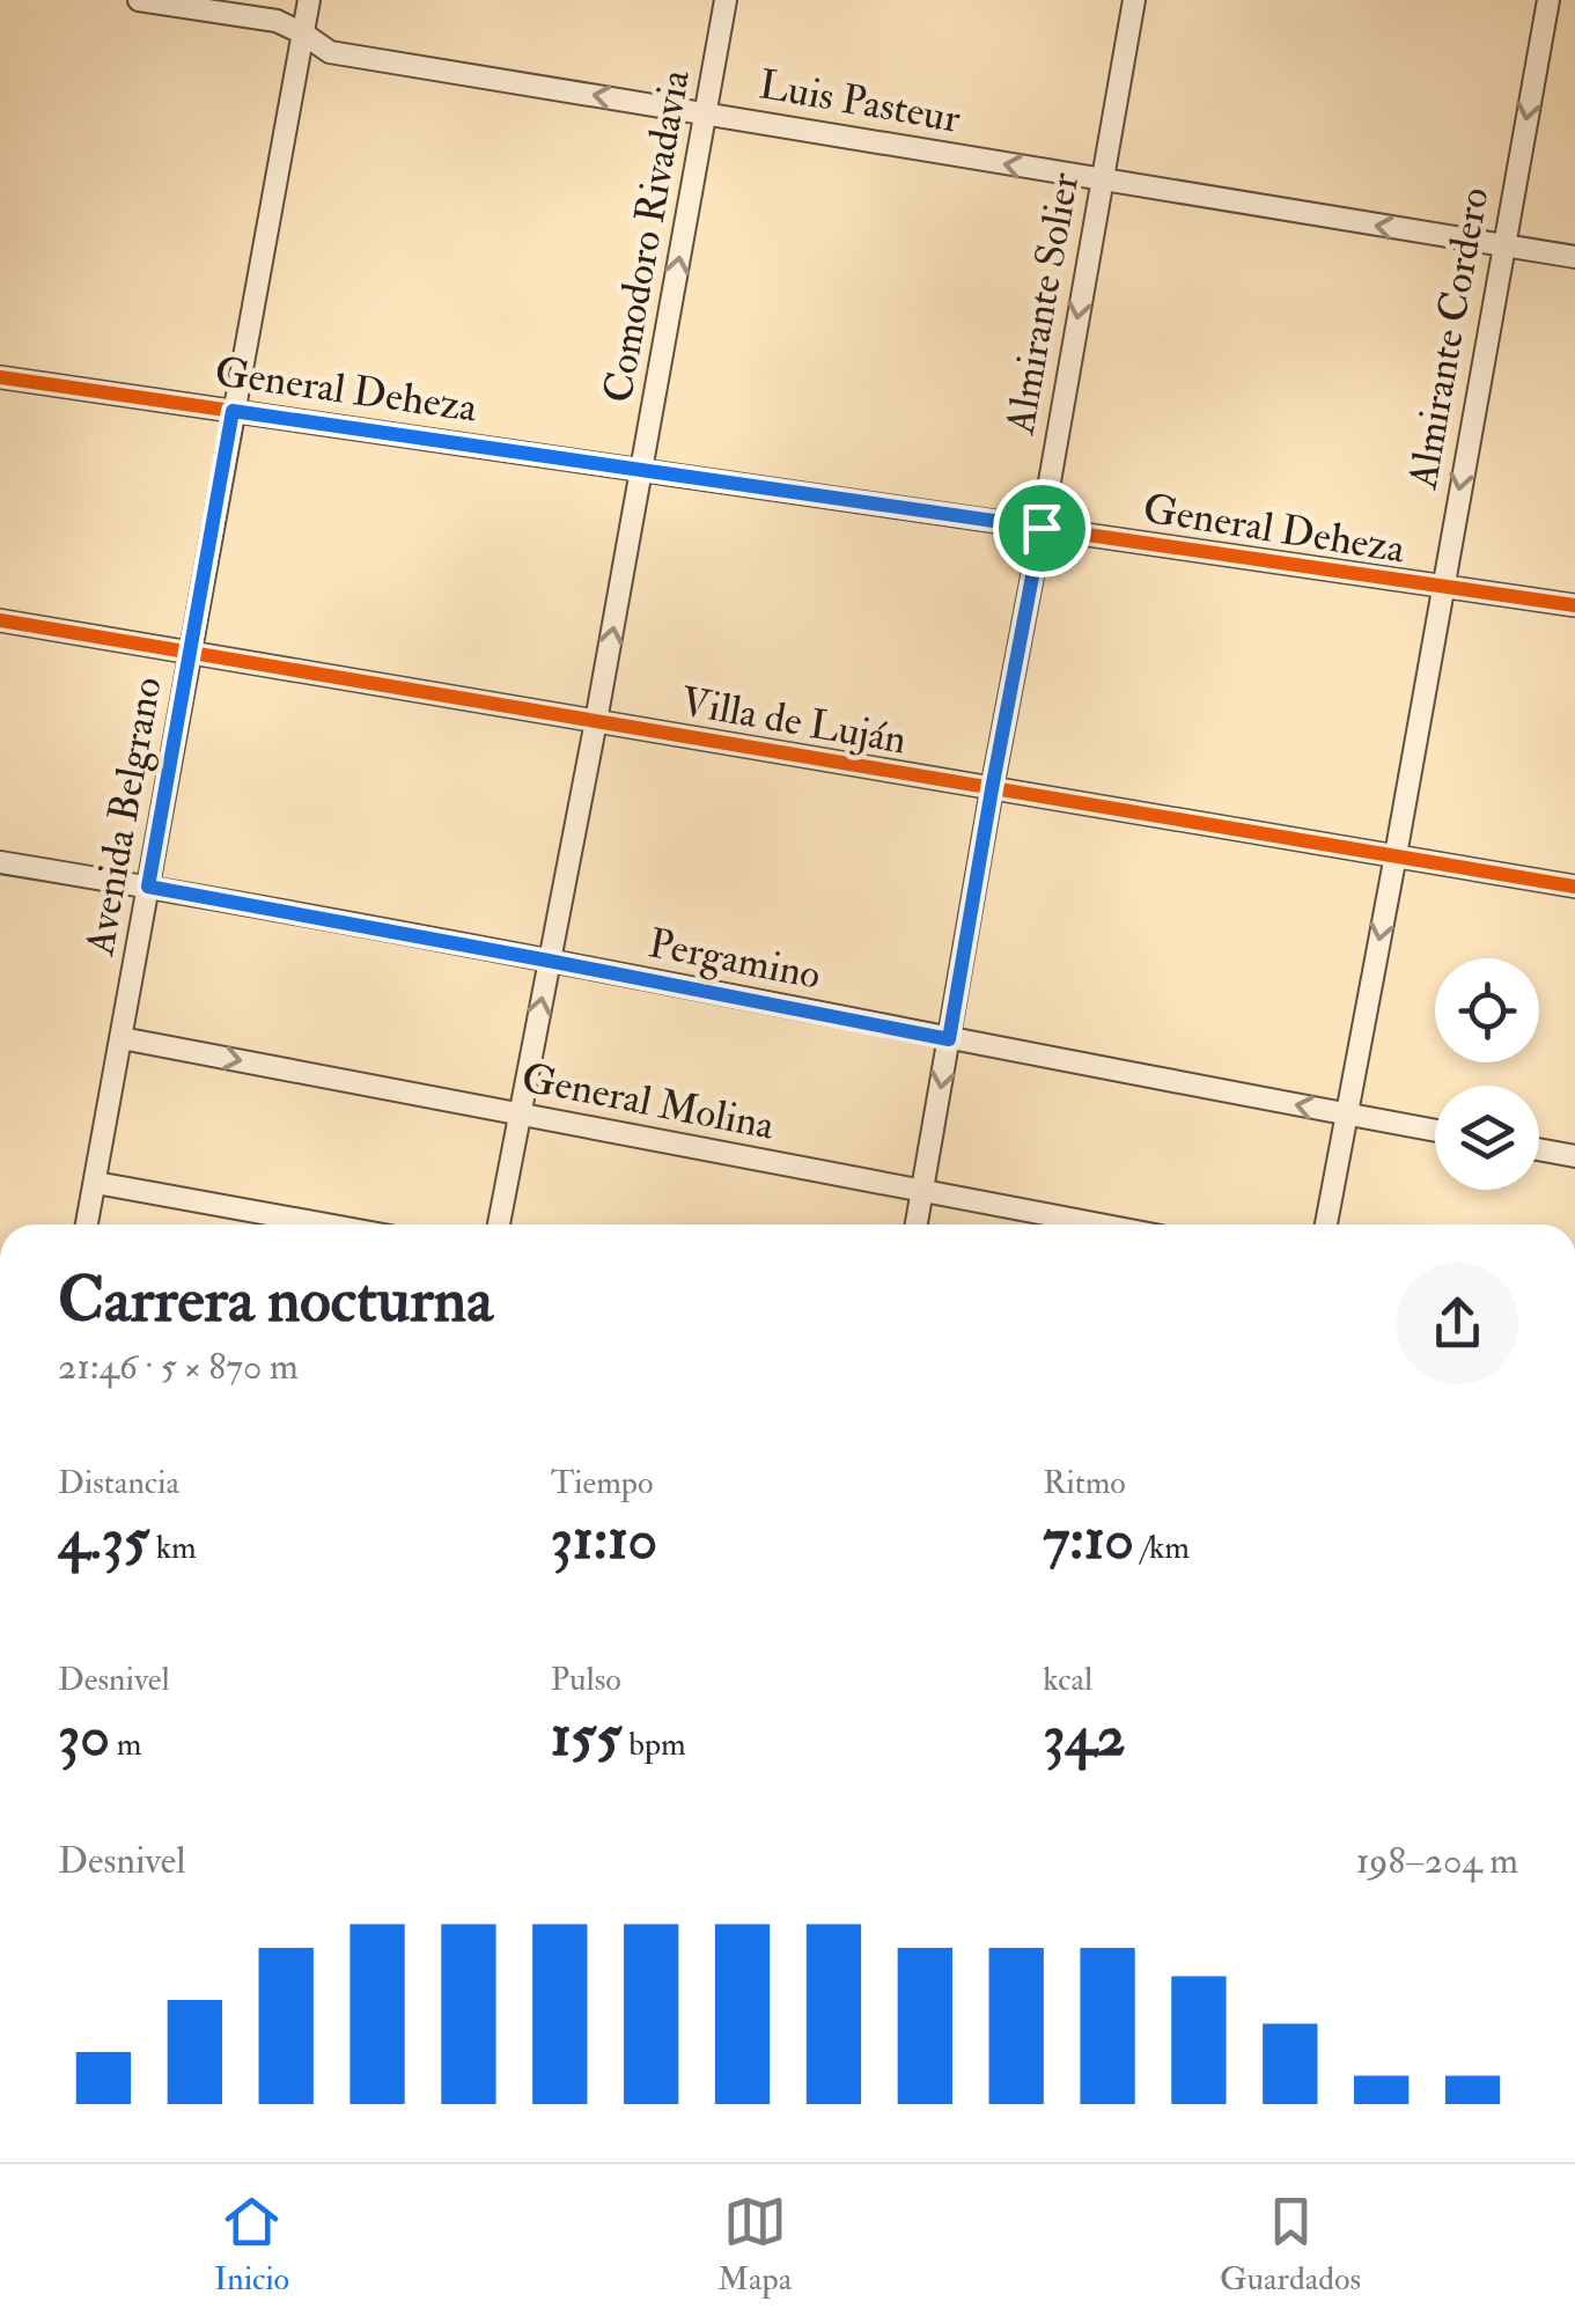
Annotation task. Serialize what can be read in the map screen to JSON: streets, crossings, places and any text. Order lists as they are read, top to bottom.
{
  "streets": {
    "street": [
      "Luis Pasteur",
      "Comodoro Rivadavia",
      "Almirante Solier",
      "Almirante Cordero",
      "General Deheza",
      "Villa de Luján",
      "Avenida Belgrano",
      "Pergamino",
      "General Molina"
    ]
  },
  "crossings": [
    ["Luis Pasteur", "Comodoro Rivadavia"],
    ["Luis Pasteur", "Almirante Solier"],
    ["Luis Pasteur", "Almirante Cordero"],
    ["Luis Pasteur", "Avenida Belgrano"],
    ["Comodoro Rivadavia", "General Deheza"],
    ["Comodoro Rivadavia", "Villa de Luján"],
    ["Comodoro Rivadavia", "Pergamino"],
    ["Comodoro Rivadavia", "General Molina"],
    ["Almirante Solier", "General Deheza"],
    ["Almirante Solier", "Villa de Luján"],
    ["Almirante Solier", "Pergamino"],
    ["Almirante Solier", "General Molina"],
    ["Almirante Cordero", "General Deheza"],
    ["Almirante Cordero", "Villa de Luján"],
    ["Almirante Cordero", "Pergamino"],
    ["General Deheza", "Avenida Belgrano"],
    ["Villa de Luján", "Avenida Belgrano"],
    ["Avenida Belgrano", "Pergamino"],
    ["Avenida Belgrano", "General Molina"]
  ],
  "one_way": [
    "Luis Pasteur",
    "Comodoro Rivadavia",
    "Almirante Solier",
    "Almirante Cordero"
  ],
  "page": {
    "heading": ["Carrera nocturna", "21:46 · 5 × 870 m"],
    "stats": [
      ["Distancia", "4.35 km"],
      ["Tiempo", "31:10"],
      ["Ritmo", "7:10 /km"],
      ["Desnivel", "30 m"],
      ["Pulso", "155 bpm"],
      ["kcal", "342"]
    ],
    "chart": ["Desnivel", "198–204 m"],
    "tabs": ["Inicio", "Mapa", "Guardados"]
  }
}
